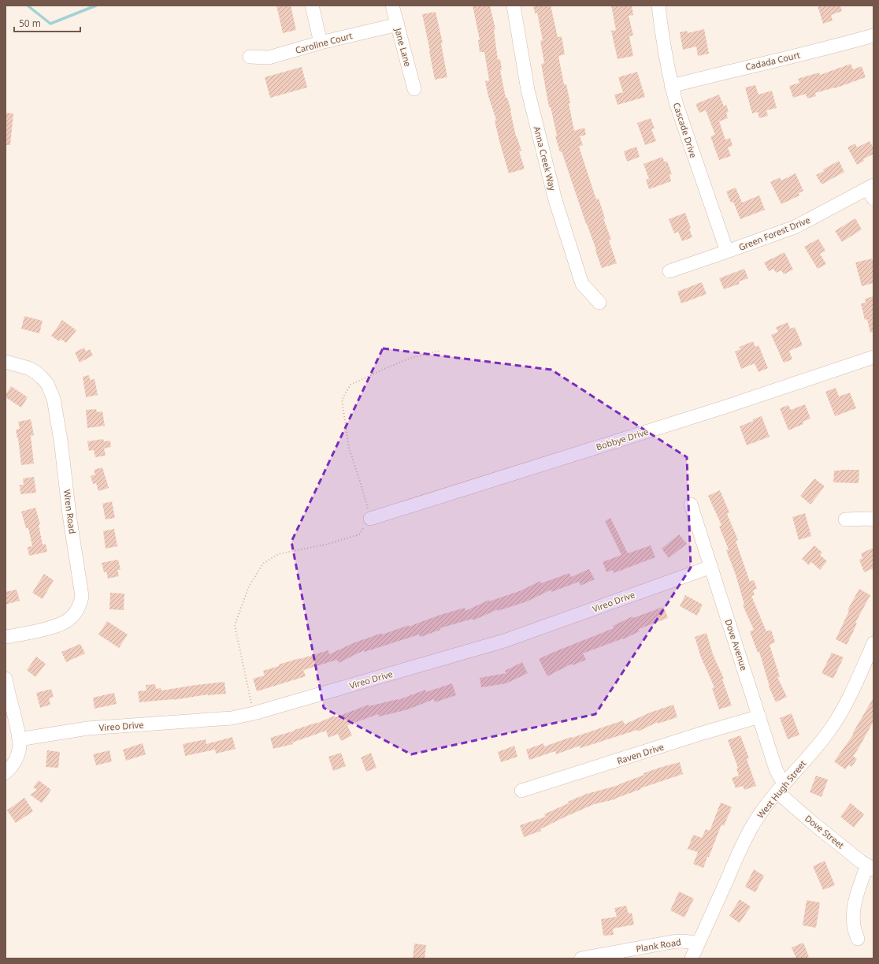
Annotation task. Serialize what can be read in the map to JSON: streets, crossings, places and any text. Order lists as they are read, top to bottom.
{
  "streets": {
    "street": [
      "Caroline Court",
      "Jane Lane",
      "Cadada Court",
      "Cascade Drive",
      "Anna Creek Way",
      "Green Forest Drive",
      "Bobbye Drive",
      "Wren Road",
      "Vireo Drive",
      "Dove Avenue",
      "Raven Drive",
      "West Hugh Street",
      "Dove Street",
      "Plank Road"
    ]
  },
  "crossings": [
    ["Caroline Court", "Jane Lane"],
    ["Cadada Court", "Cascade Drive"],
    ["Cascade Drive", "Green Forest Drive"],
    ["Vireo Drive", "Dove Avenue"],
    ["Dove Avenue", "Raven Drive"],
    ["Dove Avenue", "West Hugh Street"],
    ["Dove Avenue", "Dove Street"],
    ["West Hugh Street", "Dove Street"],
    ["West Hugh Street", "Plank Road"]
  ],
  "scale_bar": "50 m"
}
